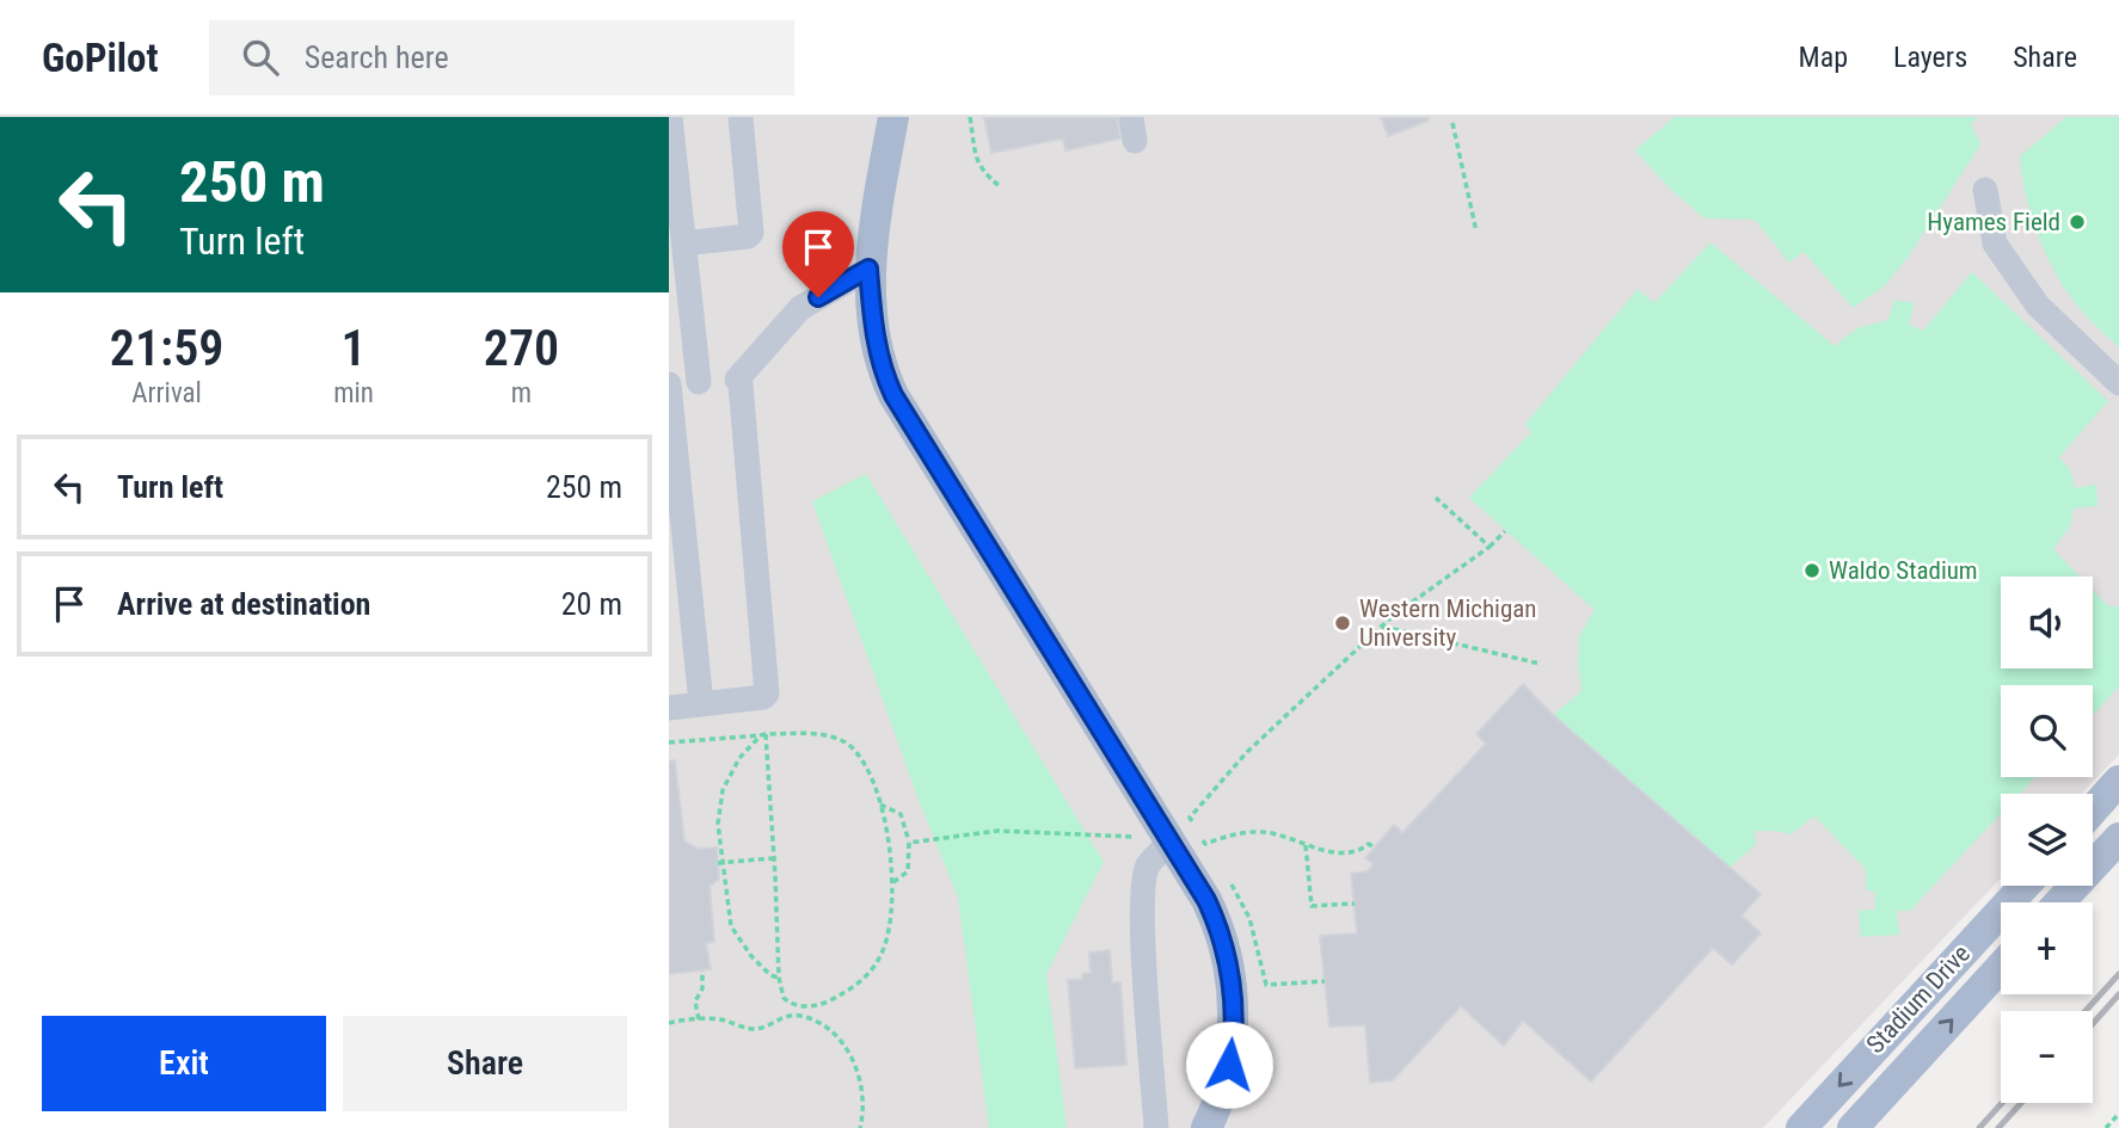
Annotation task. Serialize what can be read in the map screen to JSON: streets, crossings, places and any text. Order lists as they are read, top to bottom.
{
  "streets": {
    "main road": ["Stadium Drive"]
  },
  "places": ["Hyames Field", "Waldo Stadium", "Western Michigan University"],
  "page": {
    "header": "GoPilot",
    "search": "Search here",
    "nav": ["Map", "Layers", "Share"],
    "turn": ["250 m", "Turn left"],
    "eta": [
      "21:59",
      "Arrival",
      "1",
      "min",
      "270",
      "m"
    ],
    "list": [
      {
        "name": "Turn left",
        "value": "250 m"
      },
      {
        "name": "Arrive at destination",
        "value": "20 m"
      }
    ],
    "map_buttons": ["+", "−"],
    "buttons": ["Exit", "Share"]
  }
}
